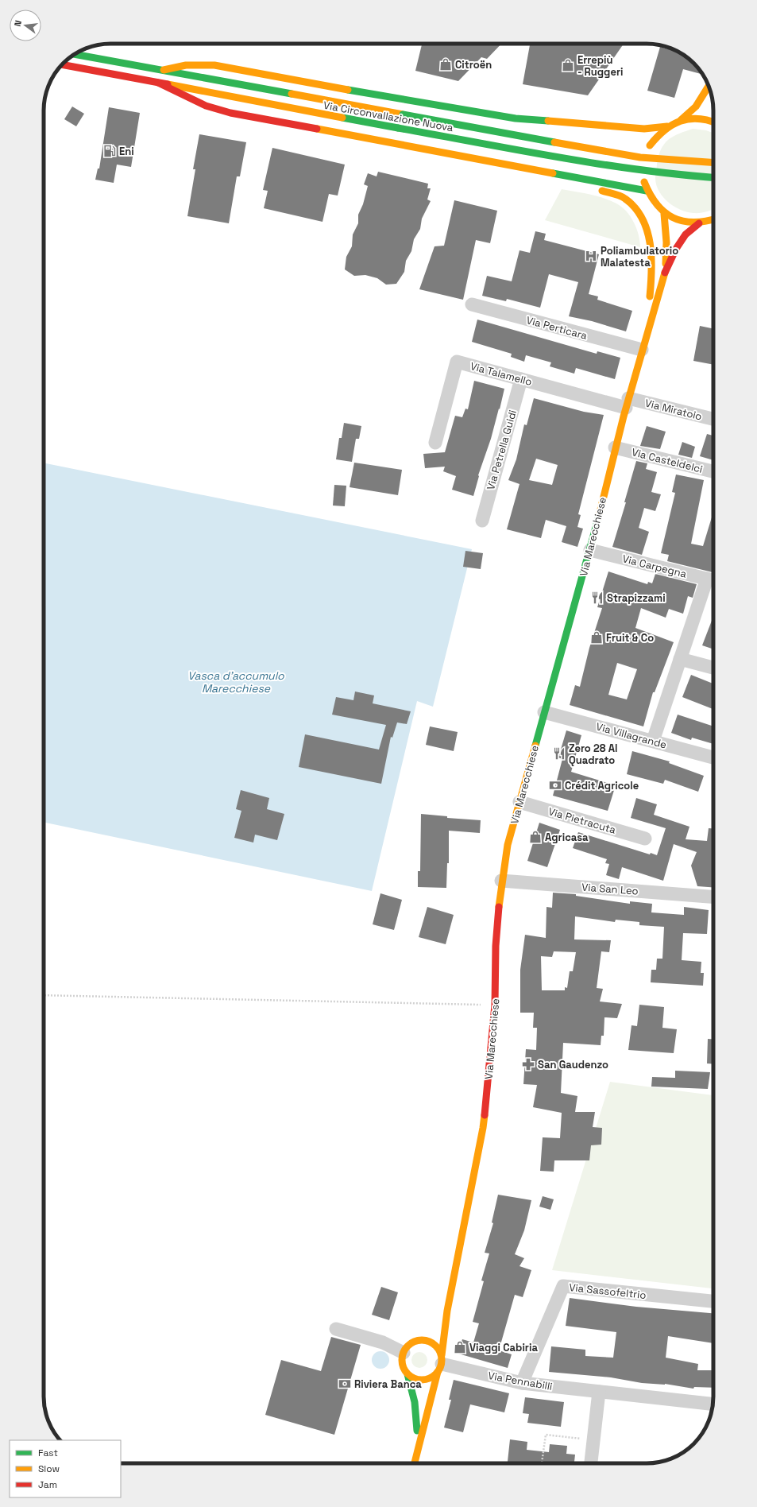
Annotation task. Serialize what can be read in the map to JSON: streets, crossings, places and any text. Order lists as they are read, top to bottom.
{
  "streets": {
    "main road": ["Via Circonvallazione Nuova", "Via Marecchiese"],
    "street": [
      "Via Perticara",
      "Via Talamello",
      "Via Miratoio",
      "Via Petrella Guidi",
      "Via Casteldelci",
      "Via Carpegna",
      "Via Villagrande",
      "Via Pietracuta",
      "Via San Leo",
      "Via Sassofeltrio",
      "Via Pennabilli"
    ]
  },
  "crossings": [
    ["Via Perticara", "Via Marecchiese"],
    ["Via Talamello", "Via Miratoio"],
    ["Via Talamello", "Via Petrella Guidi"],
    ["Via Talamello", "Via Marecchiese"],
    ["Via Miratoio", "Via Marecchiese"],
    ["Via Casteldelci", "Via Marecchiese"],
    ["Via Marecchiese", "Via Carpegna"],
    ["Via Marecchiese", "Via Villagrande"],
    ["Via Marecchiese", "Via Pietracuta"],
    ["Via Marecchiese", "Via San Leo"],
    ["Via Marecchiese", "Via Pennabilli"],
    ["Via Sassofeltrio", "Via Pennabilli"]
  ],
  "water": ["Vasca d'accumulo Marecchiese"],
  "places": {
    "shop": [
      "Citroën",
      "Errepiù - Ruggeri",
      "Fruit & Co",
      "Agricasa",
      "Viaggi Cabiria"
    ],
    "fuel station": ["Eni"],
    "hospital": ["Poliambulatorio Malatesta"],
    "restaurant": ["Strapizzami", "Zero 28 Al Quadrato"],
    "bank": ["Crédit Agricole", "Riviera Banca"],
    "pharmacy": ["San Gaudenzo"]
  },
  "legend": ["Fast", "Slow", "Jam"],
  "north": "left"
}
